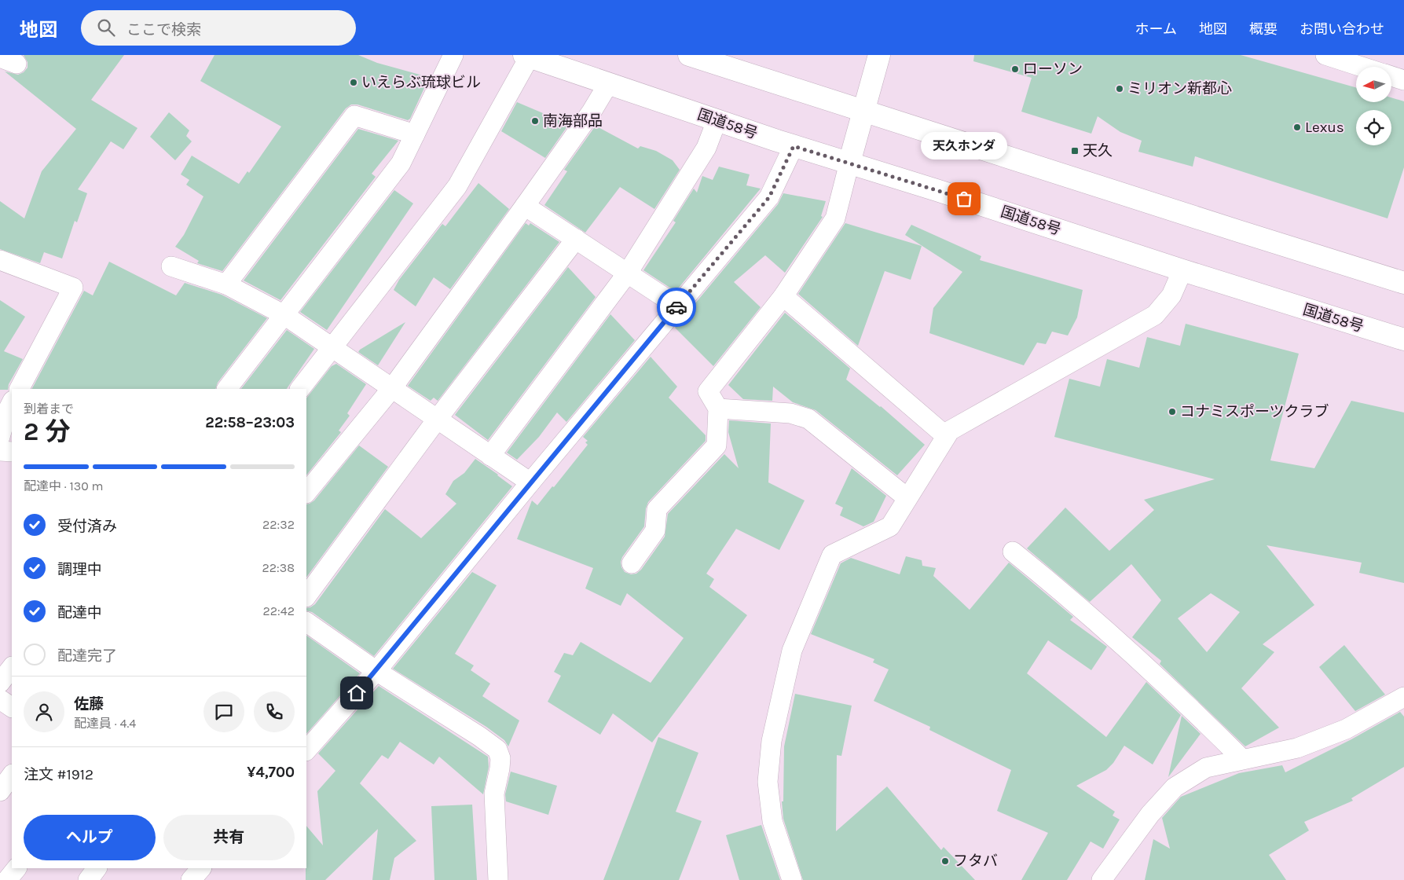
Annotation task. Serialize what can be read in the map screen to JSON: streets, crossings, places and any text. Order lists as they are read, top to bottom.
{
  "streets": {
    "main road": ["国道58号"]
  },
  "places": {
    "other": [
      "ローソン",
      "いえらぶ琉球ビル",
      "ミリオン新都心",
      "南海部品",
      "Lexus",
      "天久ホンダ",
      "コナミスポーツクラブ",
      "フタバ"
    ],
    "transit": ["天久"]
  },
  "north": "left",
  "page": {
    "header": "地図",
    "search": "ここで検索",
    "nav": [
      "ホーム",
      "地図",
      "概要",
      "お問い合わせ"
    ],
    "bubble": "天久ホンダ",
    "heading": ["2 分", "到着まで", "22:58–23:03"],
    "panel": [
      "佐藤",
      "配達員 · 4.4",
      "注文 #1912",
      "¥4,700"
    ],
    "bar": "配達中 · 130 m",
    "list": [
      ["受付済み", "22:32"],
      ["調理中", "22:38"],
      ["配達中", "22:42"],
      "配達完了"
    ],
    "buttons": ["ヘルプ", "共有"]
  }
}
